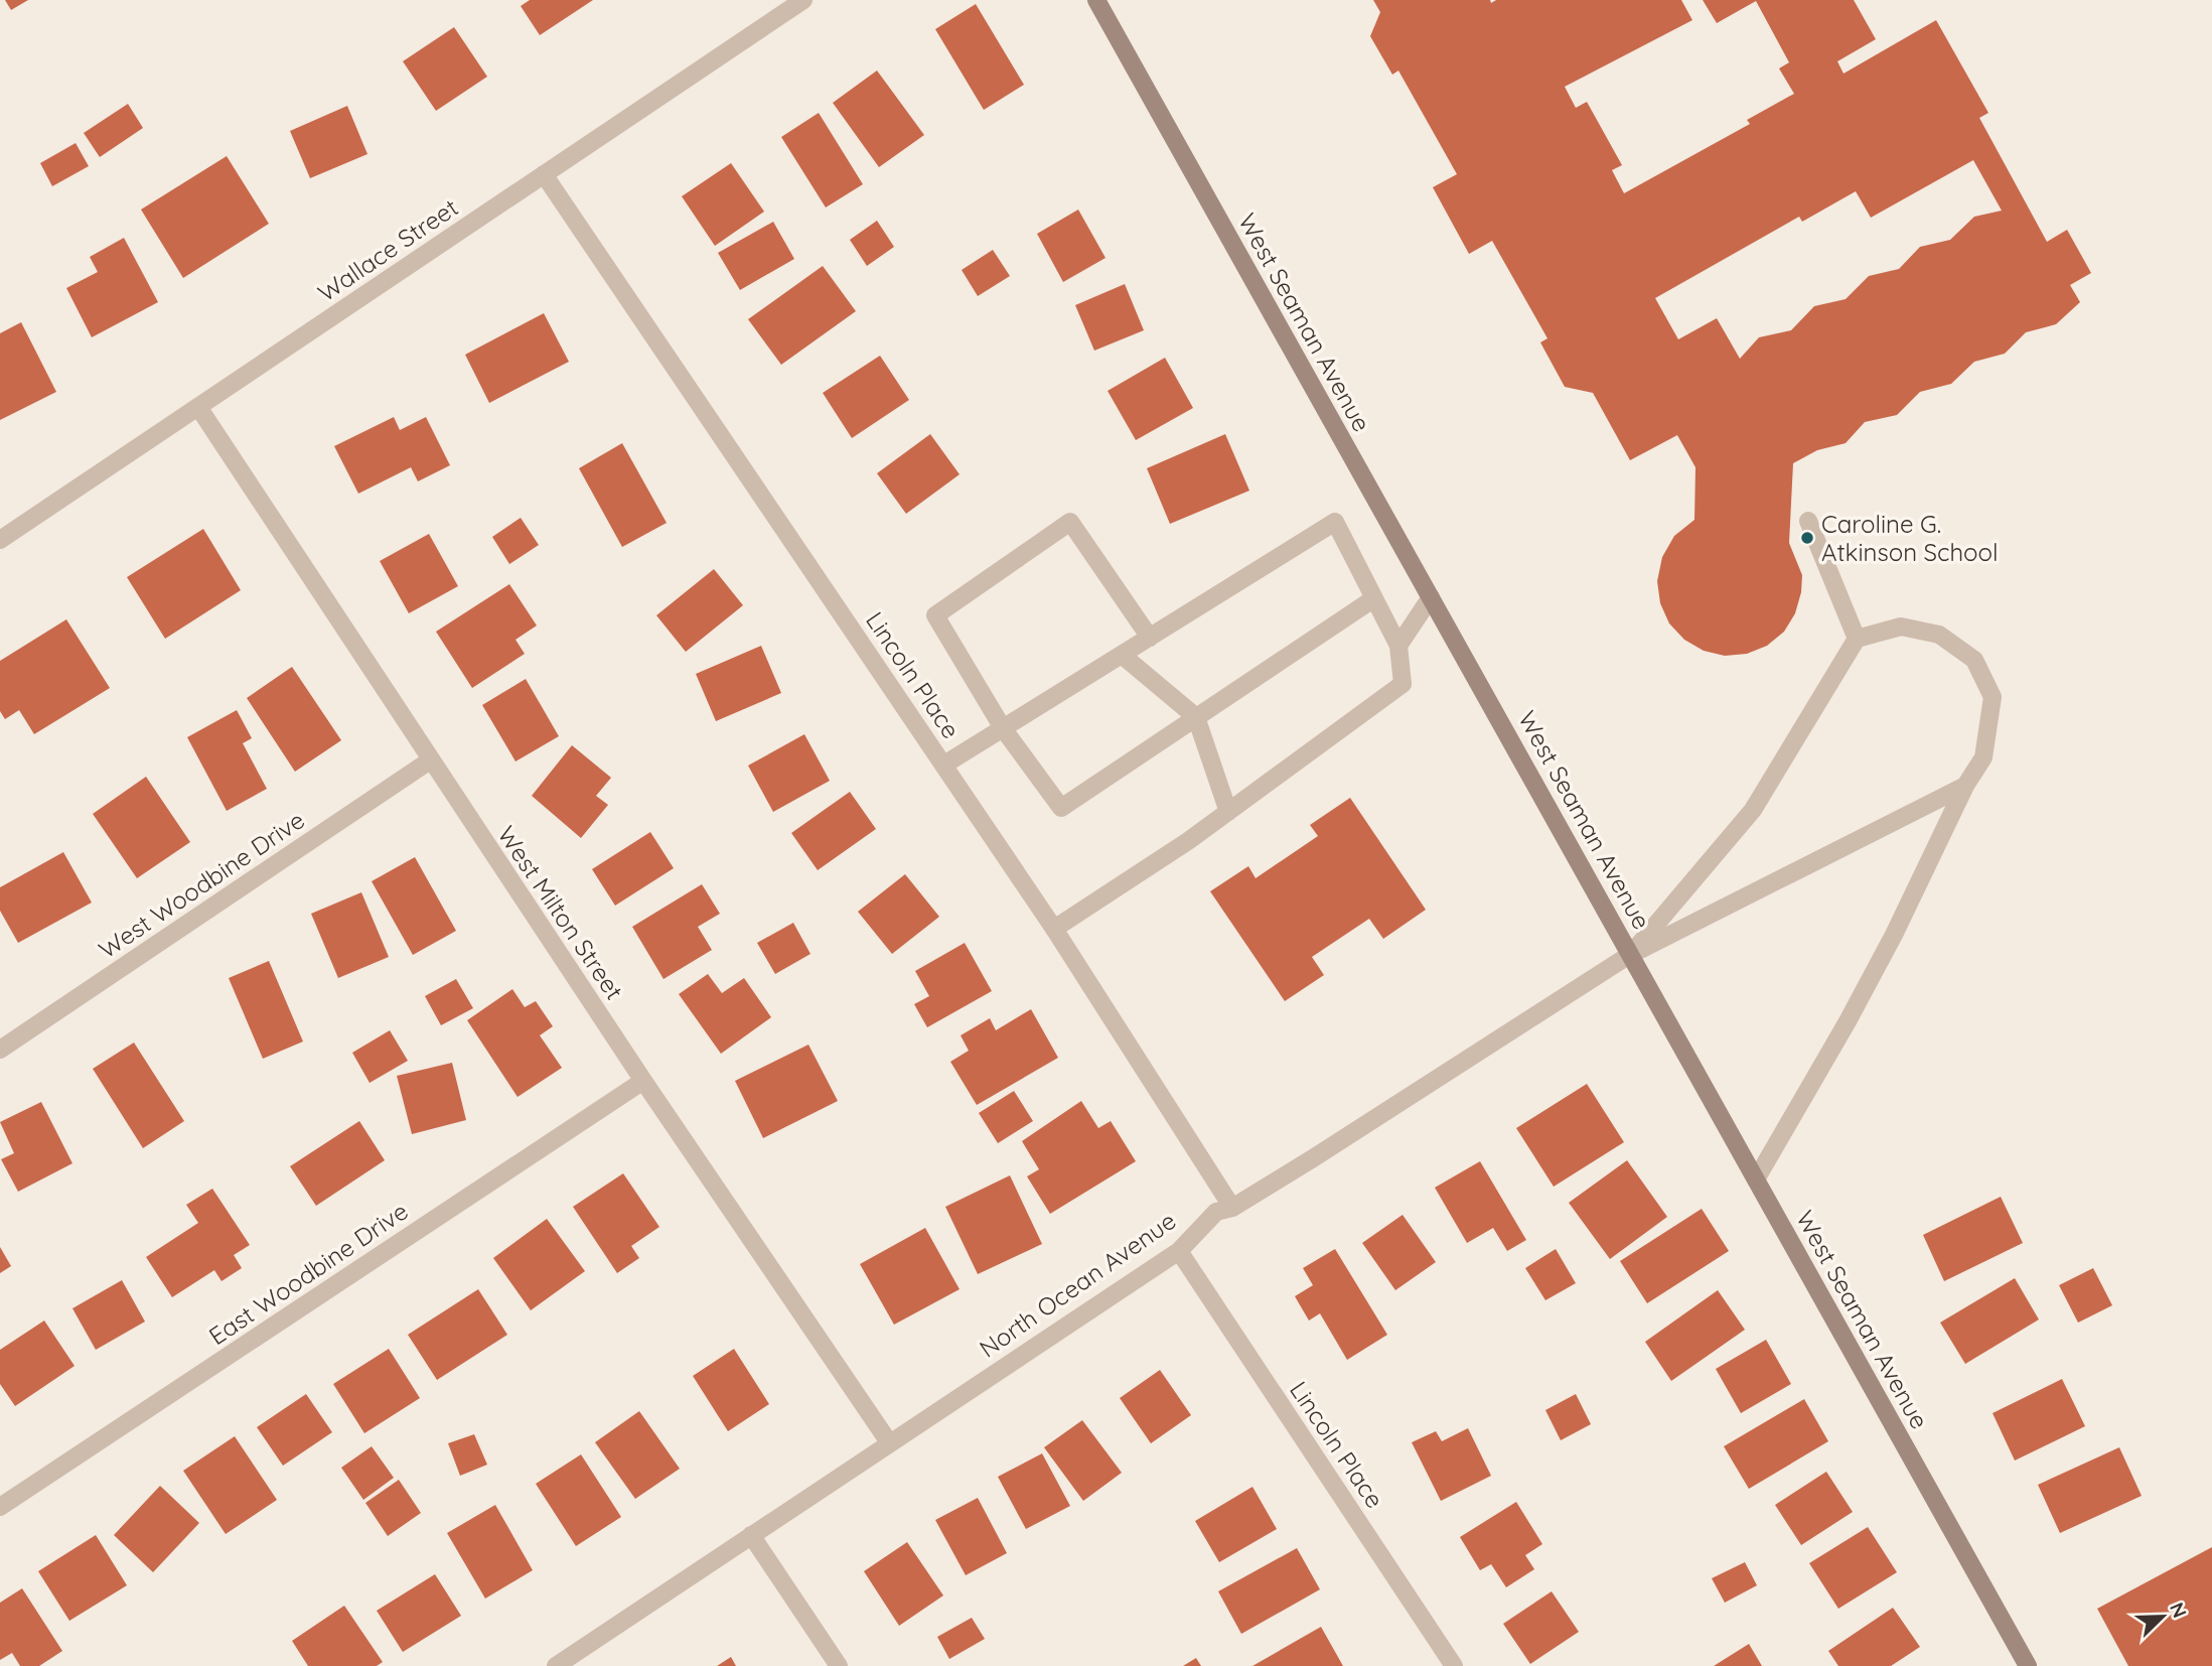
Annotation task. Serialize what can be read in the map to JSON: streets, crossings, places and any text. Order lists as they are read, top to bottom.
{
  "streets": {
    "main road": ["West Seaman Avenue"],
    "street": [
      "Wallace Street",
      "Lincoln Place",
      "West Woodbine Drive",
      "West Milton Street",
      "East Woodbine Drive",
      "North Ocean Avenue"
    ]
  },
  "crossings": [
    ["Wallace Street", "Lincoln Place"],
    ["Wallace Street", "West Milton Street"],
    ["West Seaman Avenue", "North Ocean Avenue"],
    ["Lincoln Place", "North Ocean Avenue"],
    ["West Woodbine Drive", "West Milton Street"],
    ["West Milton Street", "East Woodbine Drive"],
    ["West Milton Street", "North Ocean Avenue"]
  ],
  "places": ["Caroline G. Atkinson School"],
  "north": "top right"
}
